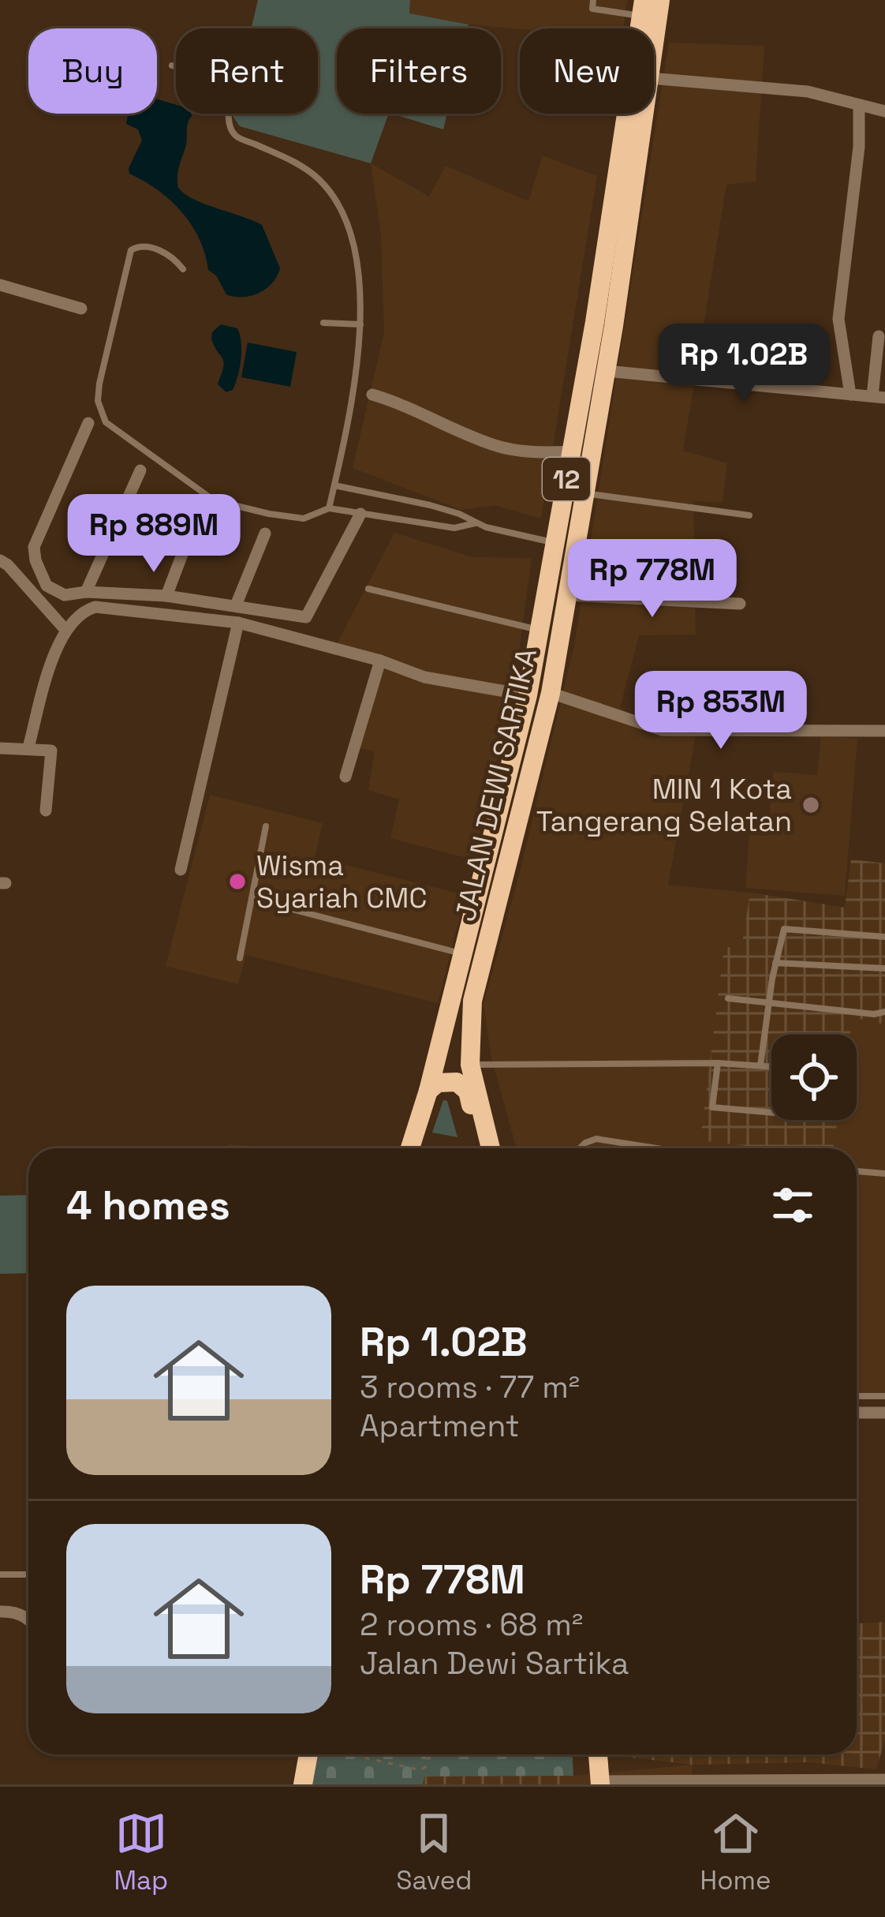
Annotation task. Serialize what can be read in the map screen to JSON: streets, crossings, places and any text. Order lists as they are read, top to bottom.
{
  "streets": {
    "highway": ["12", "JALAN DEWI SARTIKA"]
  },
  "crossings": [
    ["12", "JALAN DEWI SARTIKA"]
  ],
  "places": ["MIN 1 Kota Tangerang Selatan", "Wisma Syariah CMC"],
  "page": {
    "chip": [
      "Buy",
      "Rent",
      "Filters",
      "New"
    ],
    "price": [
      "Rp 1.02B",
      "Rp 889M",
      "Rp 778M",
      "Rp 853M"
    ],
    "heading": "4 homes",
    "list": [
      {
        "name": "Rp 1.02B",
        "note": "3 rooms · 77 m² · Apartment"
      },
      {
        "name": "Rp 778M",
        "note": "2 rooms · 68 m² · Jalan Dewi Sartika"
      }
    ],
    "tabs": ["Map", "Saved", "Home"]
  }
}
